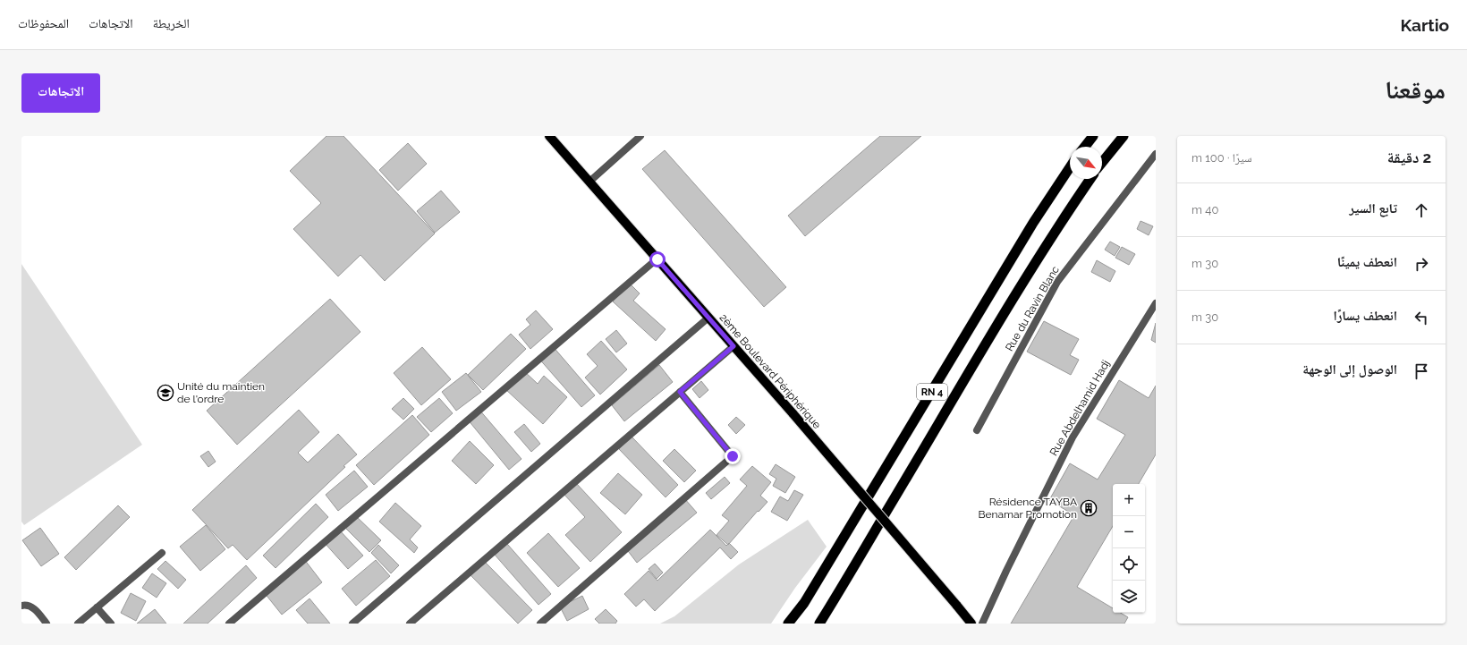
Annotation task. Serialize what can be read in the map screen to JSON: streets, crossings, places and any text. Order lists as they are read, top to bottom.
{
  "streets": {
    "highway": ["RN 4"],
    "main road": ["2ème Boulevard Périphérique"],
    "street": ["Rue du Ravin Blanc", "Rue Abdelhamid Hadj"]
  },
  "places": {
    "school or university": ["Unité du maintien de l'ordre"],
    "building": ["Résidence TAYBA Benamar Promotion"]
  },
  "north": "bottom right",
  "page": {
    "header": "Kartio",
    "nav": ["الخريطة", "الاتجاهات", "المحفوظات"],
    "title": "موقعنا",
    "buttons": "الاتجاهات",
    "heading": ["2 دقيقة", "سيرًا · 100 m"],
    "list": [
      ["تابع السير", "40 m"],
      ["انعطف يمينًا", "30 m"],
      ["انعطف يسارًا", "30 m"],
      "الوصول إلى الوجهة"
    ],
    "map_buttons": ["+", "−"]
  }
}
